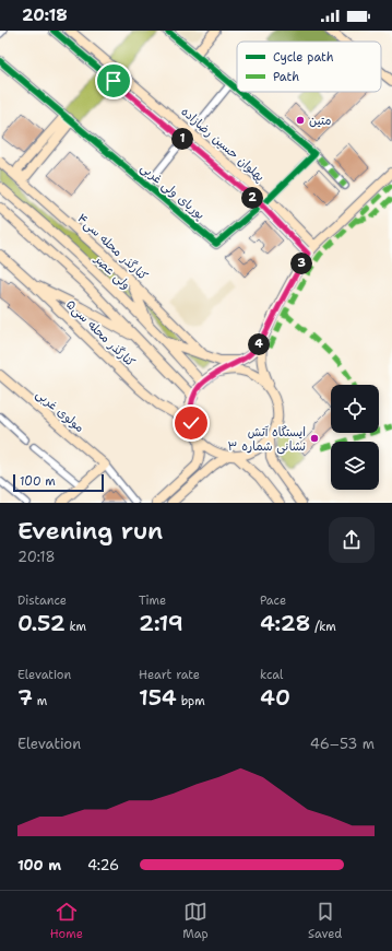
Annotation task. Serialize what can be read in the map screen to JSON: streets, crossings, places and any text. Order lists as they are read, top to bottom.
{
  "streets": {
    "street": [
      "پهلوان حسین رضازاده",
      "پوریای ولی غربی",
      "کنارگذر محله سی۴",
      "ولی عصر",
      "کنارگذر محله سی۵",
      "مولوی غربی"
    ]
  },
  "crossings": [
    ["پهلوان حسین رضازاده", "پوریای ولی غربی"],
    ["ولی عصر", "کنارگذر محله سی۵"]
  ],
  "places": ["متین", "ایستگاه آتش نشانی شماره ۳"],
  "legend": ["Cycle path", "Path"],
  "scale_bar": "100 m",
  "page": {
    "status": "20:18",
    "pins": [
      "1",
      "2",
      "3",
      "4"
    ],
    "scale": "100 m",
    "heading": ["Evening run", "20:18"],
    "stats": [
      ["Distance", "0.52 km"],
      ["Time", "2:19"],
      ["Pace", "4:28 /km"],
      ["Elevation", "7 m"],
      ["Heart rate", "154 bpm"],
      ["kcal", "40"]
    ],
    "chart": ["Elevation", "46–53 m"],
    "list": [
      {
        "name": "100 m",
        "note": "4:26"
      }
    ],
    "tabs": ["Home", "Map", "Saved"]
  }
}
